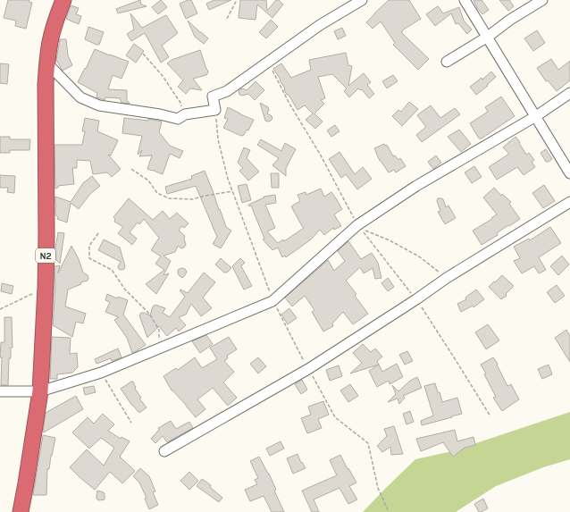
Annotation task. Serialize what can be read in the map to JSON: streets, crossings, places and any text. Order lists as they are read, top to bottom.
{
  "streets": {
    "highway": ["N2"]
  }
}
